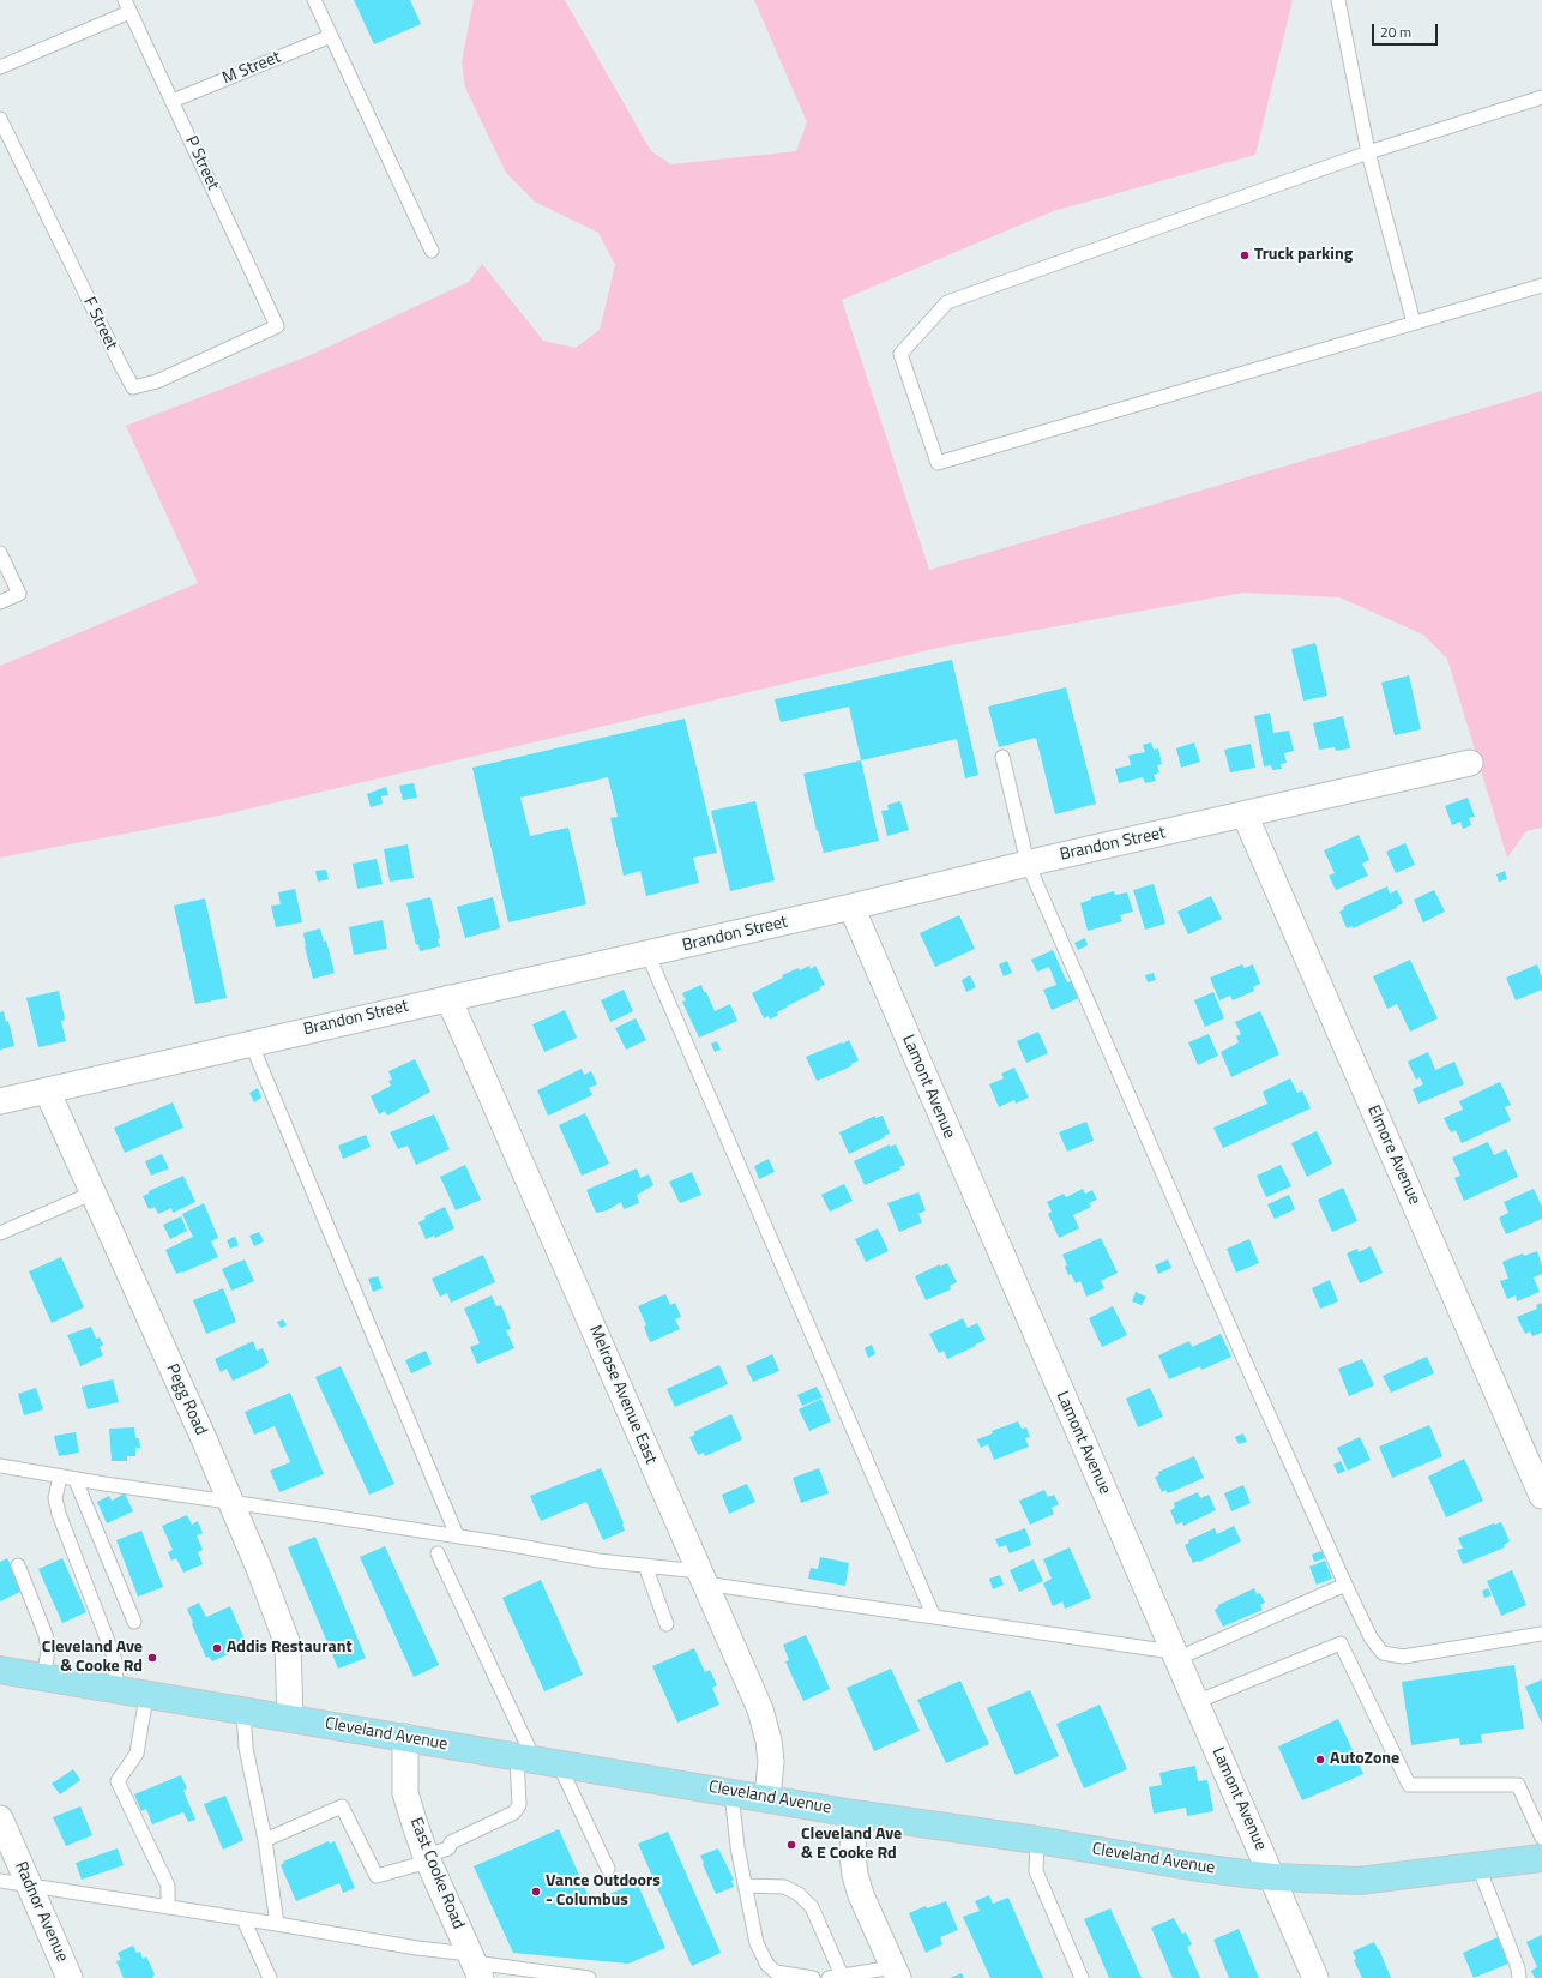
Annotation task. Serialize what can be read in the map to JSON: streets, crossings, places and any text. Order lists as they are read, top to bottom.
{
  "streets": {
    "main road": ["Cleveland Avenue"],
    "street": [
      "Brandon Street",
      "Lamont Avenue",
      "Elmore Avenue",
      "Melrose Avenue East",
      "Pegg Road",
      "East Cooke Road",
      "Radnor Avenue"
    ],
    "lane": ["M Street", "P Street", "F Street"]
  },
  "crossings": [
    ["M Street", "P Street"],
    ["P Street", "F Street"],
    ["Brandon Street", "Lamont Avenue"],
    ["Brandon Street", "Elmore Avenue"],
    ["Brandon Street", "Melrose Avenue East"],
    ["Brandon Street", "Pegg Road"],
    ["Lamont Avenue", "Cleveland Avenue"],
    ["Melrose Avenue East", "Cleveland Avenue"],
    ["Pegg Road", "Cleveland Avenue"],
    ["Cleveland Avenue", "East Cooke Road"]
  ],
  "places": [
    "Truck parking",
    "Addis Restaurant",
    "Cleveland Ave & Cooke Rd",
    "AutoZone",
    "Cleveland Ave & E Cooke Rd",
    "Vance Outdoors - Columbus"
  ],
  "scale_bar": "20 m"
}
